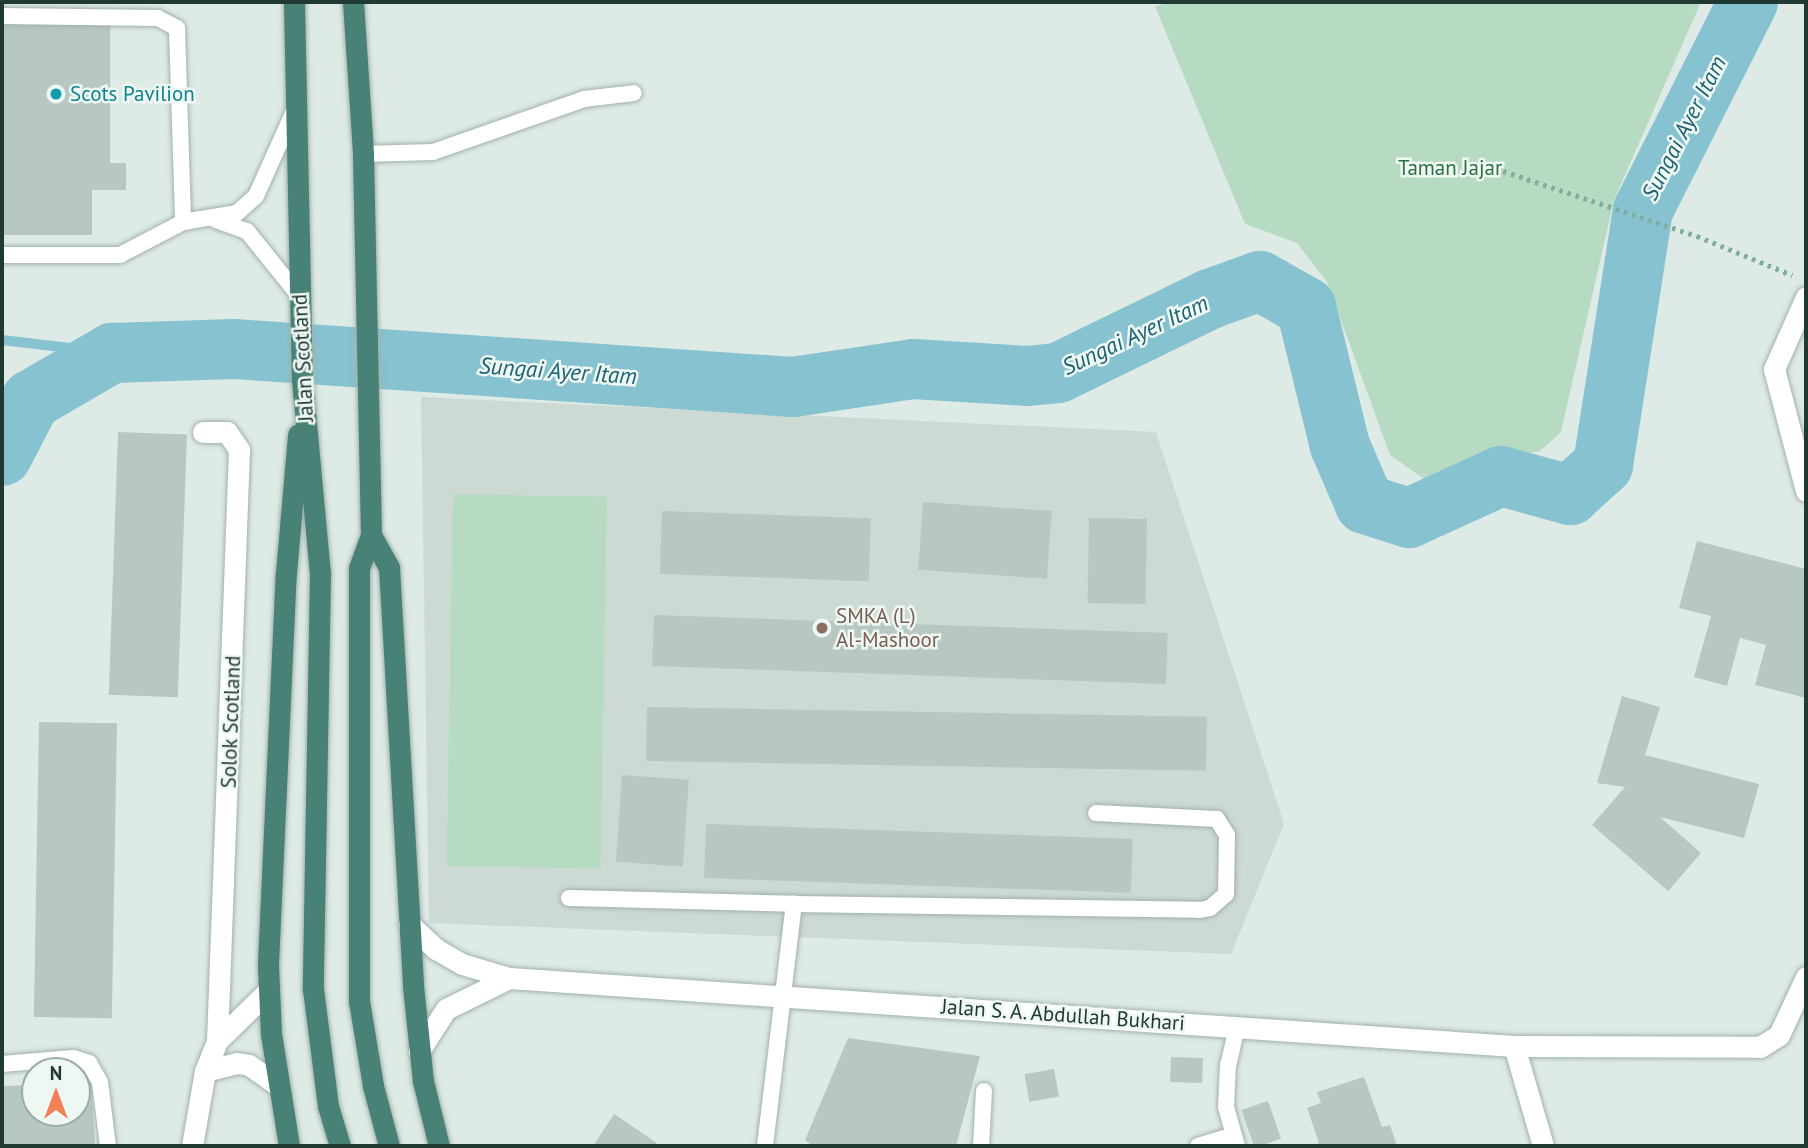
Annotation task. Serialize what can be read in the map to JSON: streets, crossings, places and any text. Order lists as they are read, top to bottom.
{
  "streets": {
    "highway": ["Jalan Scotland"],
    "street": ["Solok Scotland", "Jalan S. A. Abdullah Bukhari"]
  },
  "water": ["Sungai Ayer Itam"],
  "parks": ["Taman Jajar"],
  "places": ["Scots Pavilion", "SMKA (L) Al-Mashoor"],
  "north": "top"
}
